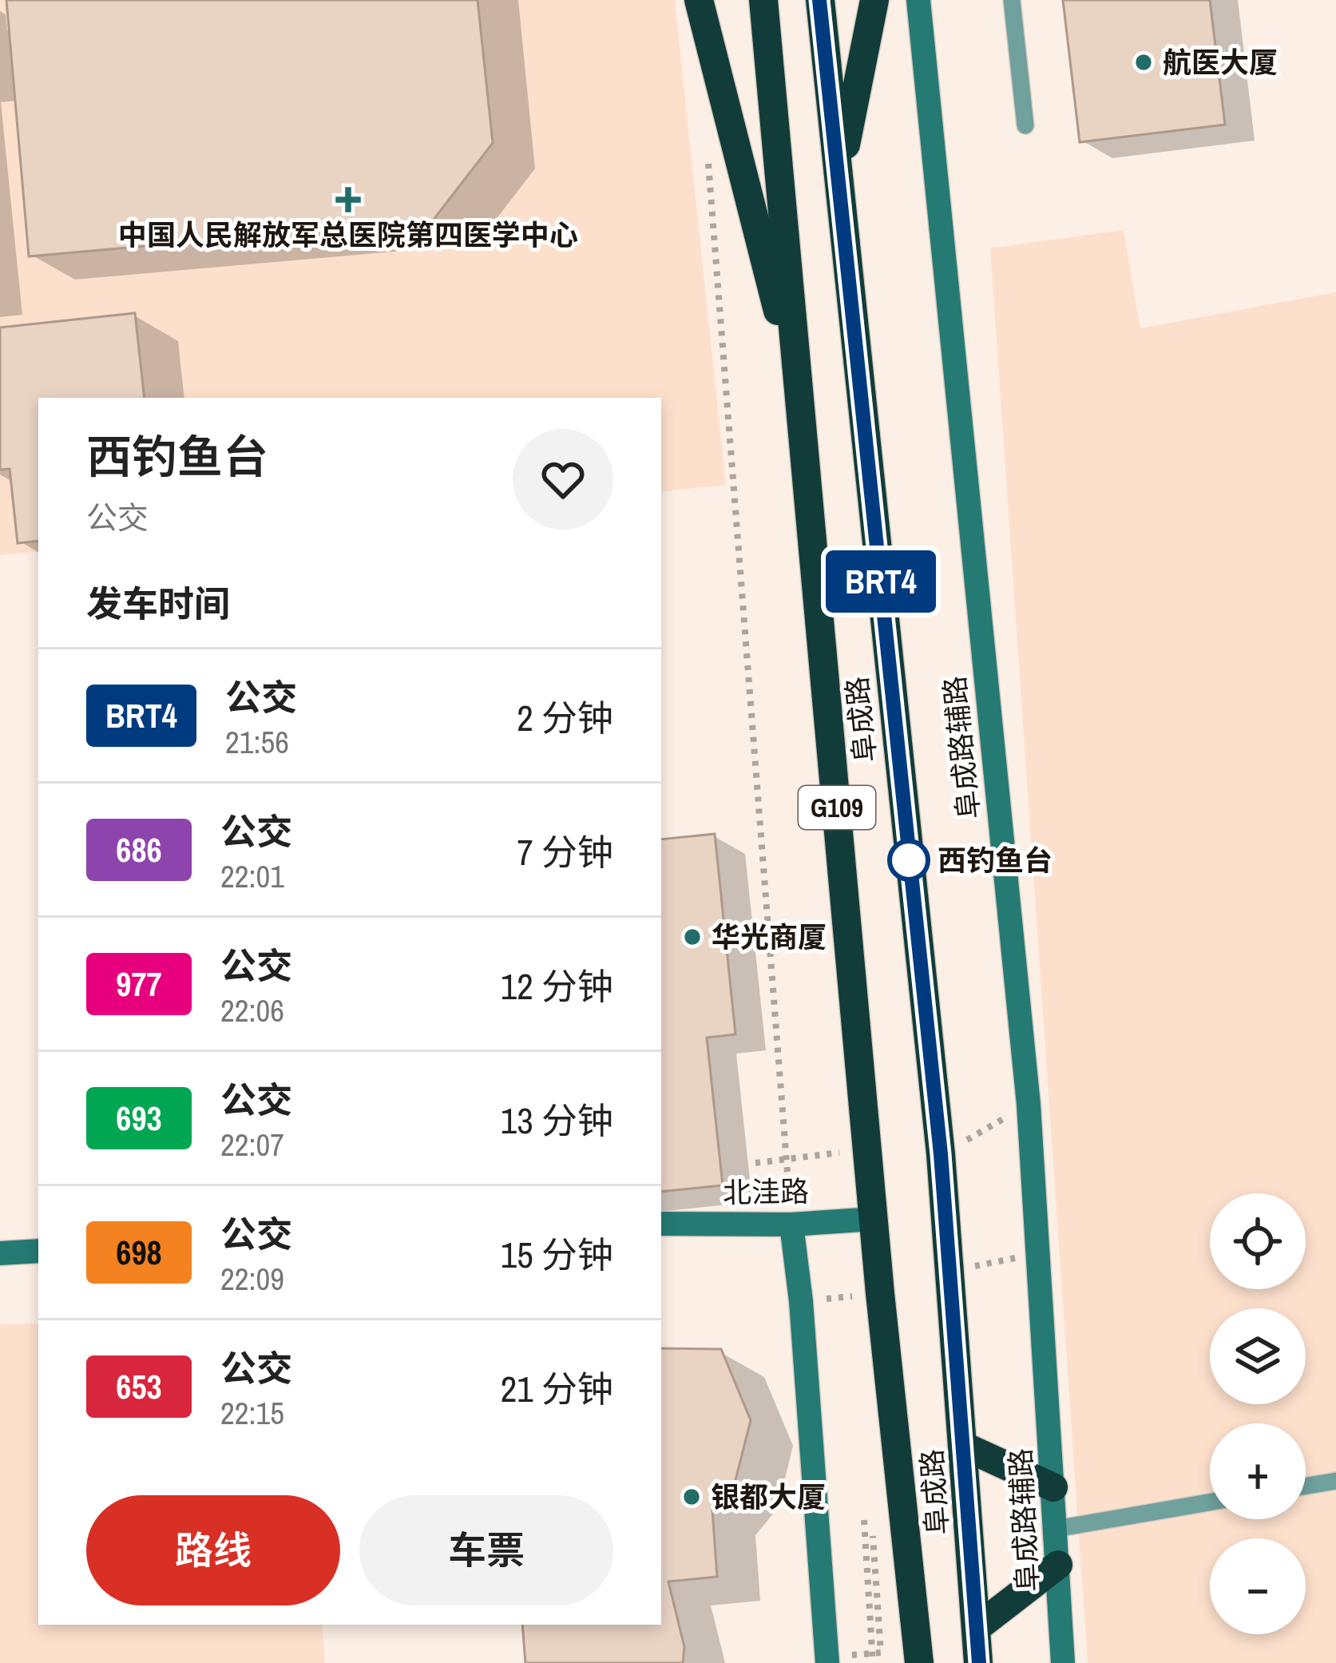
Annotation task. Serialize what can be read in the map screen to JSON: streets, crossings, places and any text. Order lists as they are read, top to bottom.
{
  "streets": {
    "highway": ["阜成路", "G109"],
    "street": ["阜成路辅路", "北洼路"]
  },
  "crossings": [
    ["阜成路", "北洼路"]
  ],
  "places": {
    "other": [
      "航医大厦",
      "西钓鱼台",
      "华光商厦",
      "银都大厦"
    ],
    "health": ["中国人民解放军总医院第四医学中心"]
  },
  "lines": ["bus line BRT4"],
  "page": {
    "on_map": "BRT4",
    "heading": [
      ["西钓鱼台", "公交"],
      "发车时间"
    ],
    "list": [
      {
        "mark": "BRT4",
        "name": "公交",
        "note": "21:56",
        "value": "2 分钟"
      },
      {
        "mark": "686",
        "name": "公交",
        "note": "22:01",
        "value": "7 分钟"
      },
      {
        "mark": "977",
        "name": "公交",
        "note": "22:06",
        "value": "12 分钟"
      },
      {
        "mark": "693",
        "name": "公交",
        "note": "22:07",
        "value": "13 分钟"
      },
      {
        "mark": "698",
        "name": "公交",
        "note": "22:09",
        "value": "15 分钟"
      },
      {
        "mark": "653",
        "name": "公交",
        "note": "22:15",
        "value": "21 分钟"
      }
    ],
    "map_buttons": ["+", "−"],
    "buttons": ["路线", "车票"]
  }
}
